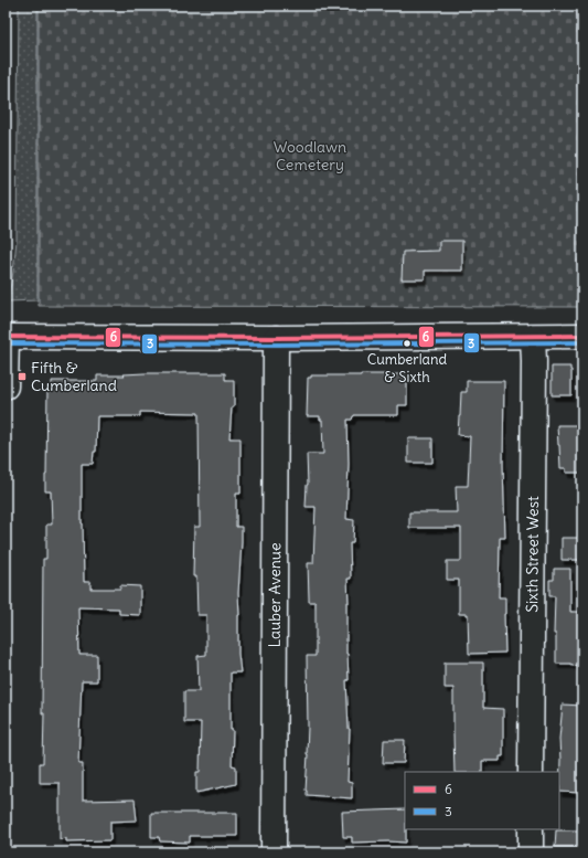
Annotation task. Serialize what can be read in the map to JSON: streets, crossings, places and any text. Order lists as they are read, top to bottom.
{
  "streets": {
    "street": ["Sixth Street West", "Lauber Avenue"]
  },
  "parks": ["Woodlawn Cemetery"],
  "places": {
    "other": ["Cumberland & Sixth"],
    "transit": ["Fifth & Cumberland"]
  },
  "lines": ["transit line 6", "transit line 3"],
  "legend": ["6", "3"]
}
